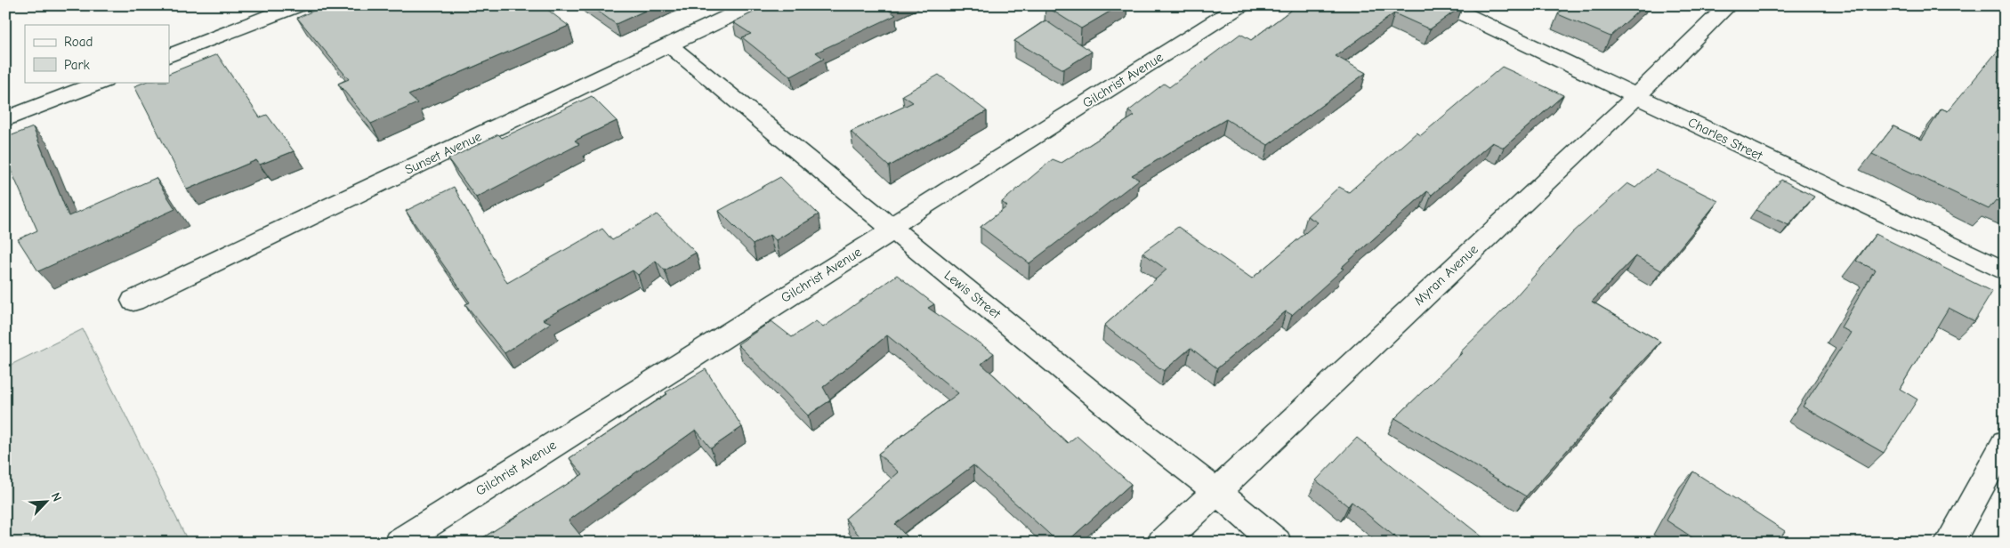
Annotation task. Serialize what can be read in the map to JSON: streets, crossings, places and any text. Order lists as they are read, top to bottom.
{
  "streets": {
    "street": [
      "Gilchrist Avenue",
      "Charles Street",
      "Sunset Avenue",
      "Myran Avenue",
      "Lewis Street"
    ]
  },
  "crossings": [
    ["Gilchrist Avenue", "Lewis Street"],
    ["Charles Street", "Myran Avenue"],
    ["Sunset Avenue", "Lewis Street"],
    ["Myran Avenue", "Lewis Street"]
  ],
  "legend": ["Road", "Park"],
  "north": "top right"
}
